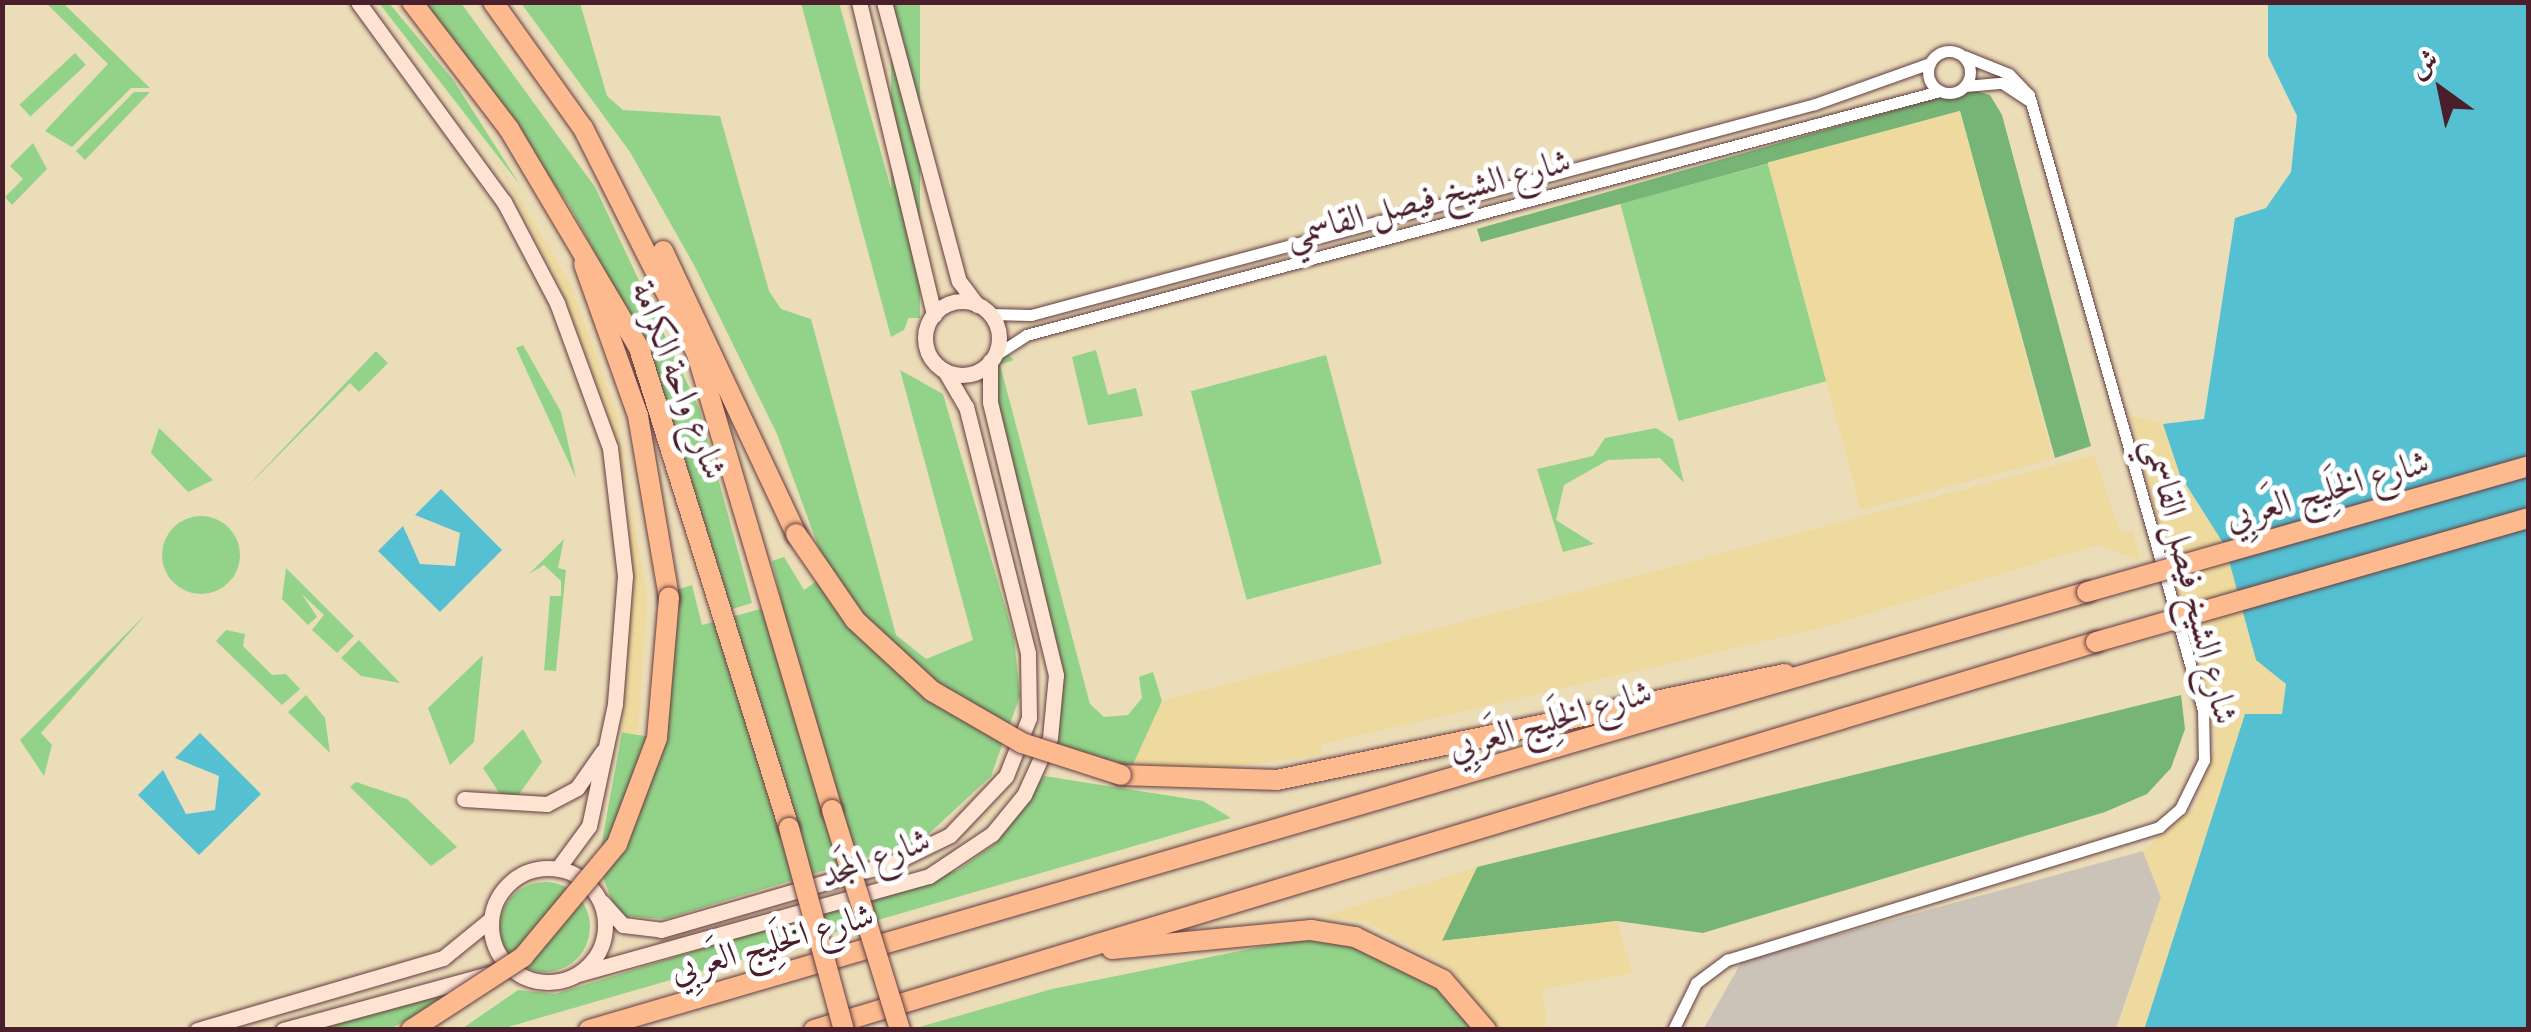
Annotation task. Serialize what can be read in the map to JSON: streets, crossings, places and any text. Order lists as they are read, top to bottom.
{
  "streets": {
    "highway": ["شارع واحة الكرامة", "شارع الخَلِيج العَربِي"],
    "street": ["شارع الشيخ فيصل القاسمي", "شارع المَجد"]
  },
  "crossings": [
    ["شارع الشيخ فيصل القاسمي", "شارع المَجد"]
  ],
  "north": "top left"
}
